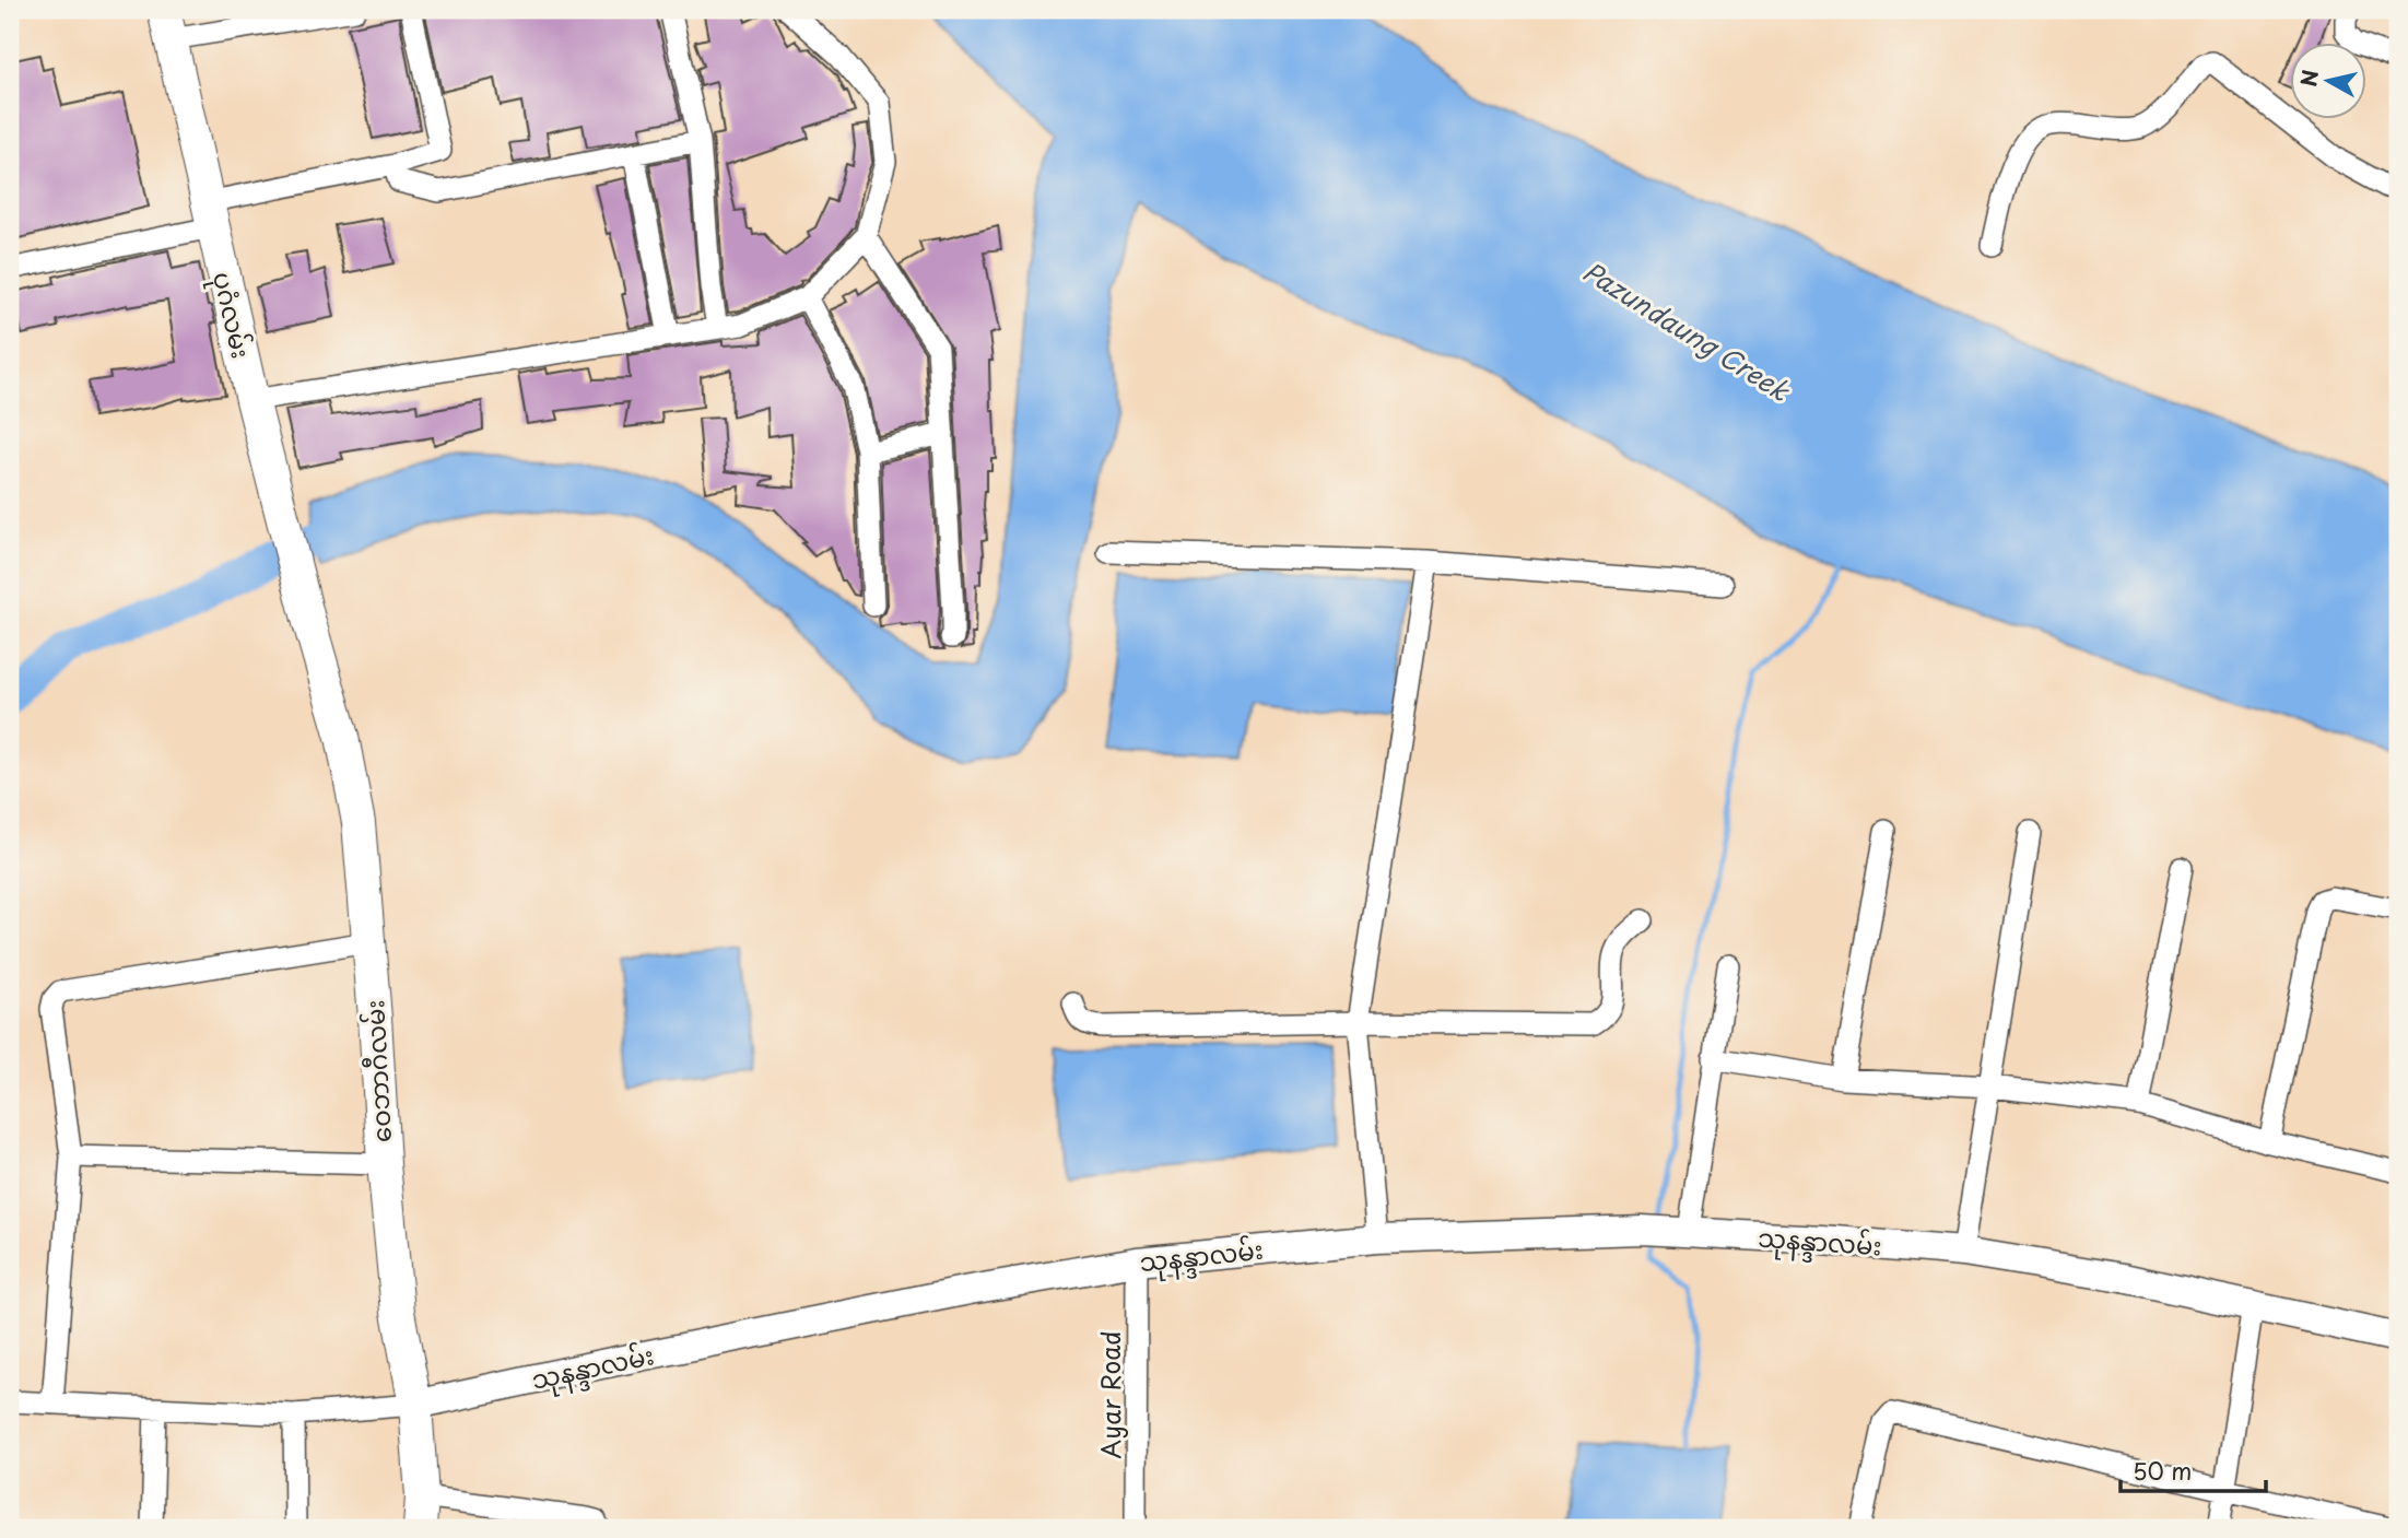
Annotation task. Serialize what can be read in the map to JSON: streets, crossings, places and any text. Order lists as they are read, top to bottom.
{
  "streets": {
    "main road": ["ပုဂံလမ်း", "ဝေဘာဂီလမ်း", "သုနန္ဒာလမ်း"],
    "street": ["Ayar Road"]
  },
  "crossings": [
    ["ပုဂံလမ်း", "ဝေဘာဂီလမ်း"],
    ["ဝေဘာဂီလမ်း", "သုနန္ဒာလမ်း"],
    ["သုနန္ဒာလမ်း", "Ayar Road"]
  ],
  "water": ["Pazundaung Creek"],
  "scale_bar": "50 m",
  "north": "left"
}
